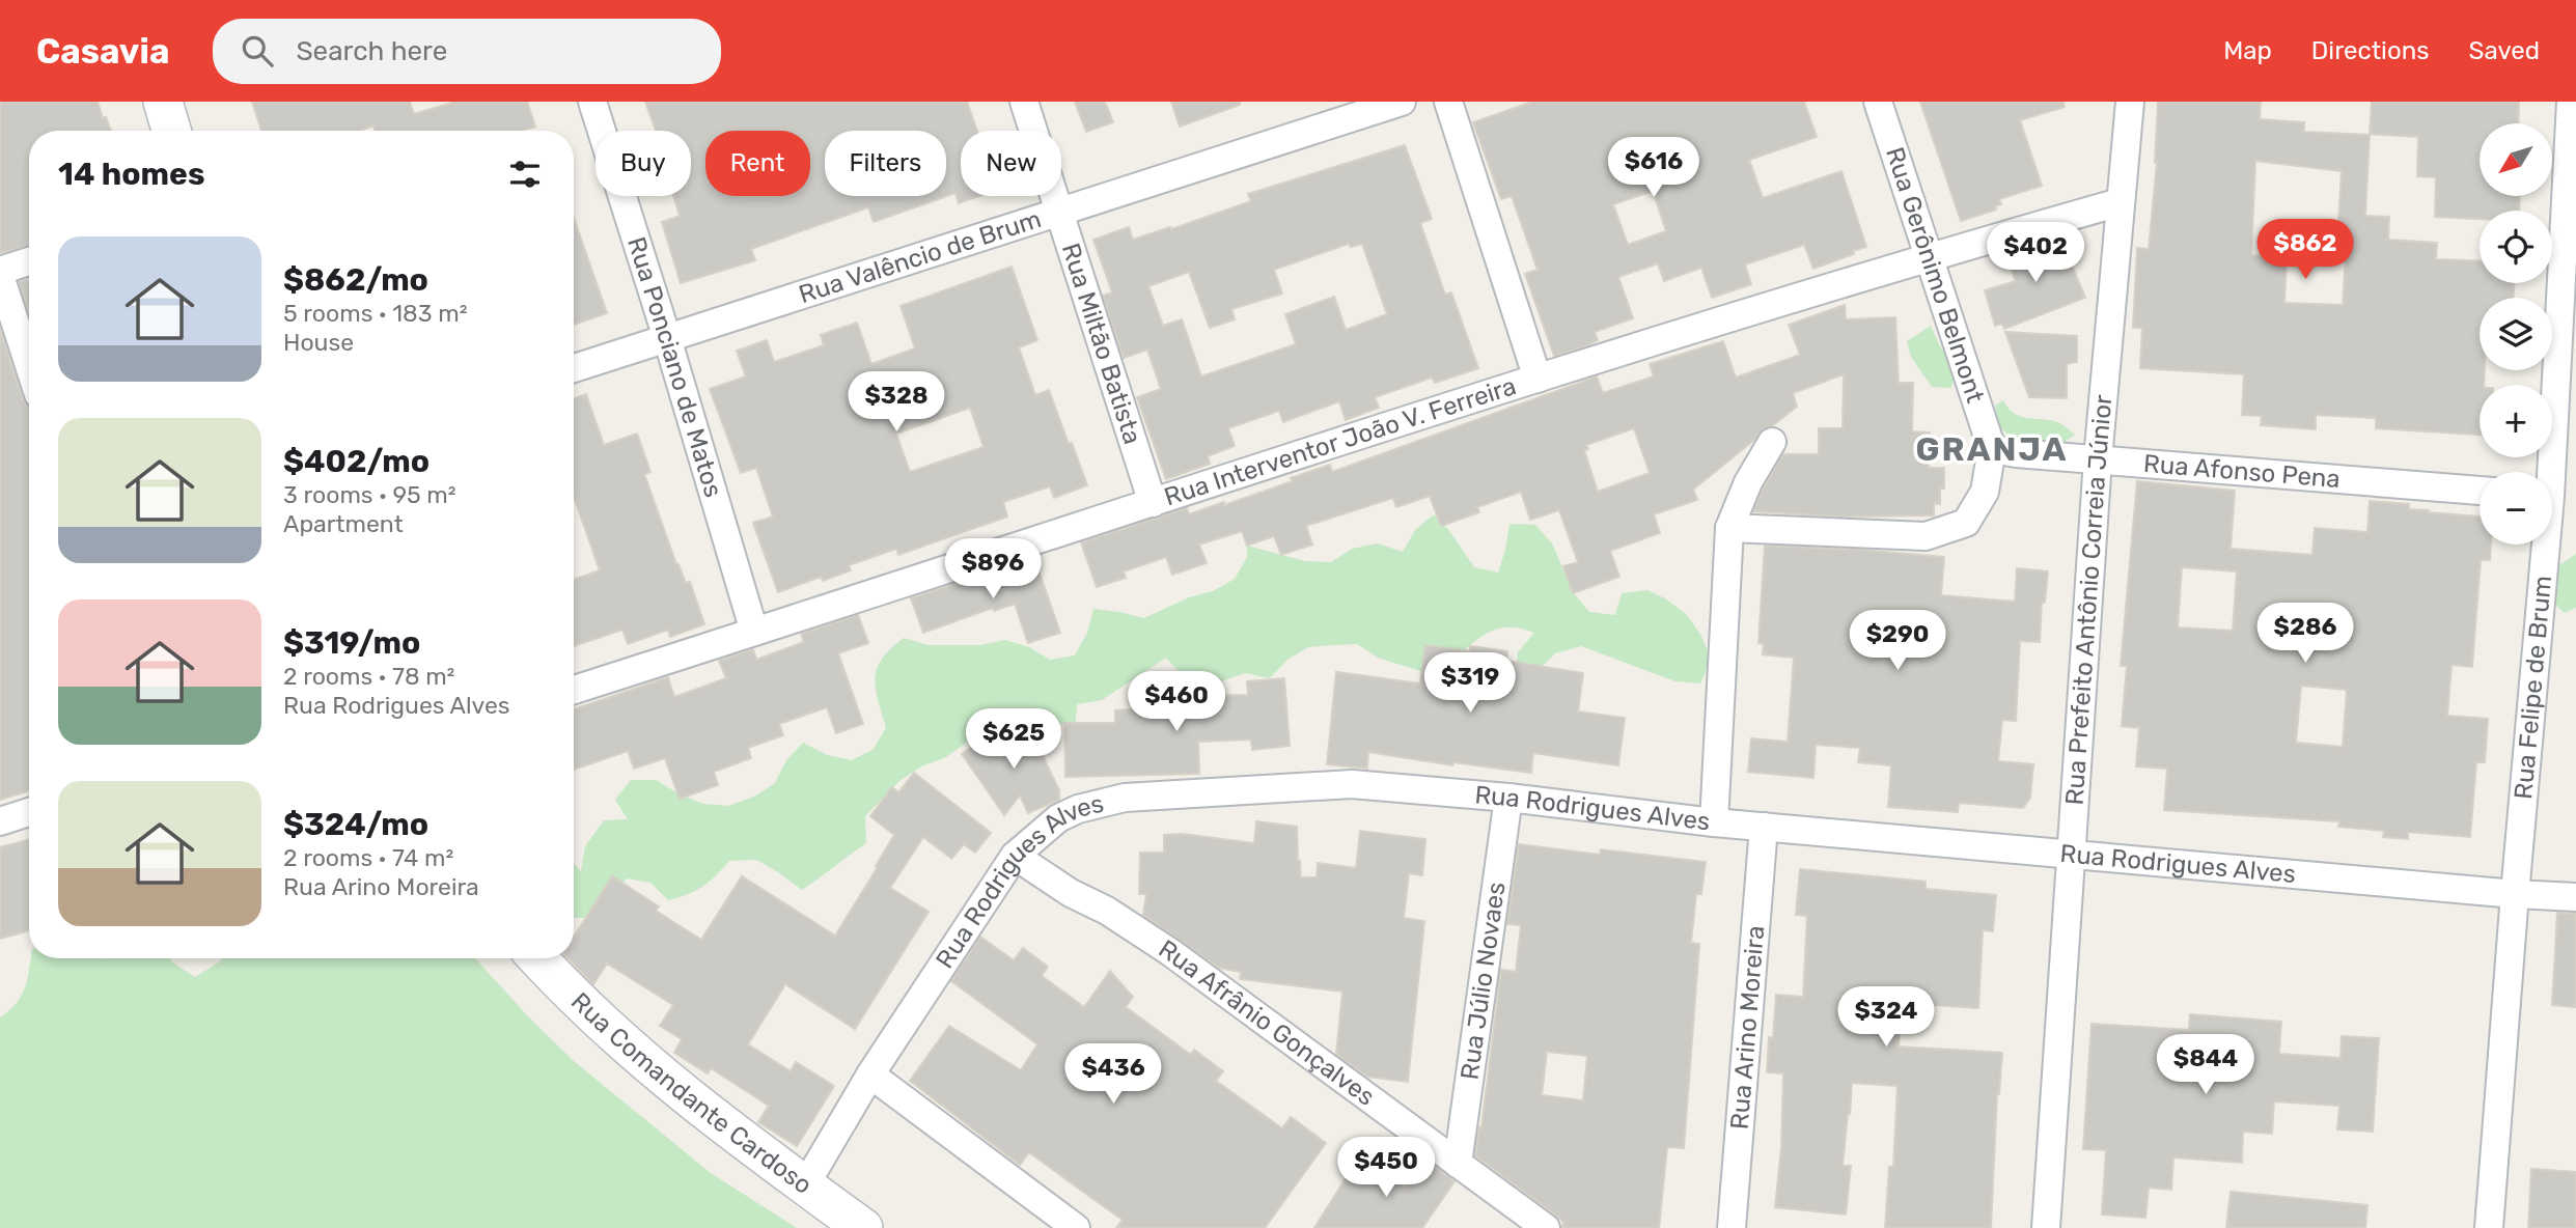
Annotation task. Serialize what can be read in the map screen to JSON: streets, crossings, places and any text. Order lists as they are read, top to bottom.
{
  "streets": {
    "street": [
      "Rua Valêncio de Brum",
      "Rua Gerônimo Belmont",
      "Rua Miltão Batista",
      "Rua Ponciano de Matos",
      "Rua Interventor João V. Ferreira",
      "Rua Afonso Pena",
      "Rua Prefeito Antônio Correia Júnior",
      "Rua Felipe de Brum",
      "Rua Rodrigues Alves",
      "Rua Júlio Novaes",
      "Rua Afrânio Gonçalves",
      "Rua Arino Moreira",
      "Rua Comandante Cardoso"
    ]
  },
  "crossings": [
    ["Rua Valêncio de Brum", "Rua Miltão Batista"],
    ["Rua Valêncio de Brum", "Rua Ponciano de Matos"],
    ["Rua Gerônimo Belmont", "Rua Interventor João V. Ferreira"],
    ["Rua Gerônimo Belmont", "Rua Afonso Pena"],
    ["Rua Miltão Batista", "Rua Interventor João V. Ferreira"],
    ["Rua Ponciano de Matos", "Rua Interventor João V. Ferreira"],
    ["Rua Interventor João V. Ferreira", "Rua Prefeito Antônio Correia Júnior"],
    ["Rua Afonso Pena", "Rua Prefeito Antônio Correia Júnior"],
    ["Rua Prefeito Antônio Correia Júnior", "Rua Rodrigues Alves"],
    ["Rua Felipe de Brum", "Rua Rodrigues Alves"],
    ["Rua Rodrigues Alves", "Rua Júlio Novaes"],
    ["Rua Rodrigues Alves", "Rua Afrânio Gonçalves"],
    ["Rua Rodrigues Alves", "Rua Arino Moreira"],
    ["Rua Rodrigues Alves", "Rua Comandante Cardoso"],
    ["Rua Júlio Novaes", "Rua Afrânio Gonçalves"]
  ],
  "districts": ["GRANJA"],
  "north": "bottom left",
  "page": {
    "header": "Casavia",
    "search": "Search here",
    "nav": ["Map", "Directions", "Saved"],
    "map_buttons": ["+", "−"],
    "chip": [
      "Buy",
      "Rent",
      "Filters",
      "New"
    ],
    "heading": "14 homes",
    "price": [
      "$616",
      "$862",
      "$402",
      "$328",
      "$896",
      "$286",
      "$290",
      "$319",
      "$460",
      "$625",
      "$324",
      "$844",
      "$436",
      "$450"
    ],
    "list": [
      {
        "name": "$862/mo",
        "note": "5 rooms · 183 m² · House"
      },
      {
        "name": "$402/mo",
        "note": "3 rooms · 95 m² · Apartment"
      },
      {
        "name": "$319/mo",
        "note": "2 rooms · 78 m² · Rua Rodrigues Alves"
      },
      {
        "name": "$324/mo",
        "note": "2 rooms · 74 m² · Rua Arino Moreira"
      }
    ]
  }
}
